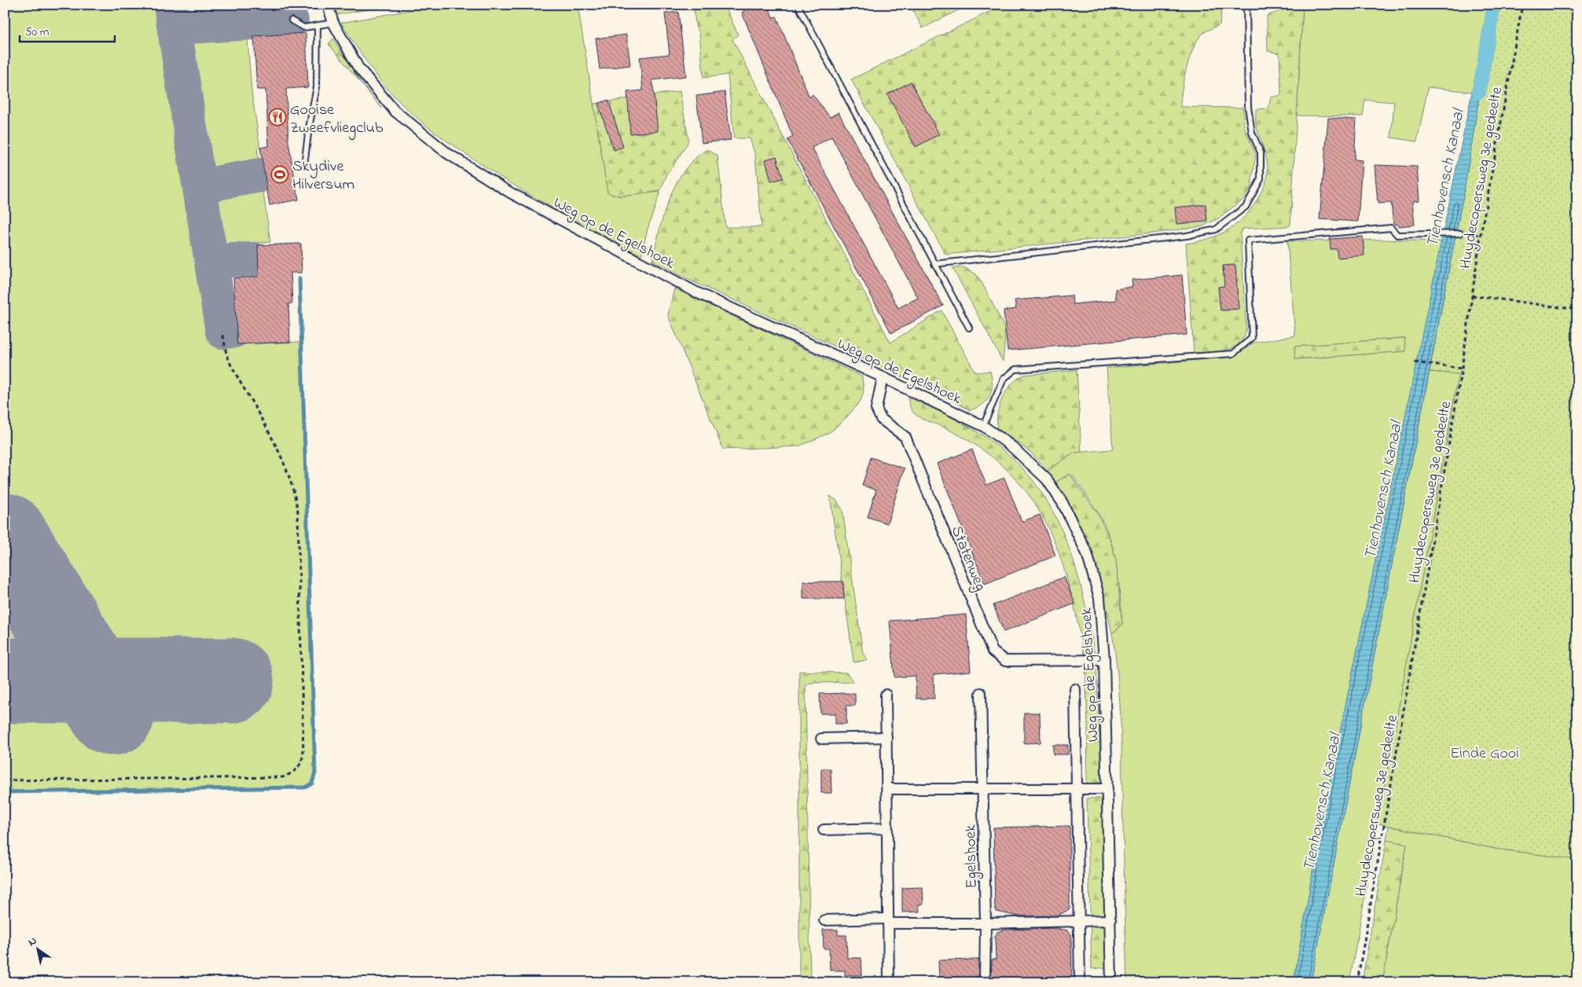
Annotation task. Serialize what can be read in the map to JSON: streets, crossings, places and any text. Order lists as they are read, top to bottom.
{
  "streets": {
    "street": ["Weg op de Egelshoek", "Statenweg", "Egelshoek"],
    "path": ["Huydecopersweg 3e gedeelte"]
  },
  "crossings": [
    ["Weg op de Egelshoek", "Statenweg"]
  ],
  "water": ["Tienhovensch Kanaal"],
  "parks": ["Einde Gooi"],
  "places": {
    "restaurant": ["Gooise Zweefvliegclub"],
    "sports": ["Skydive Hilversum"]
  },
  "scale_bar": "50 m",
  "north": "top left"
}
